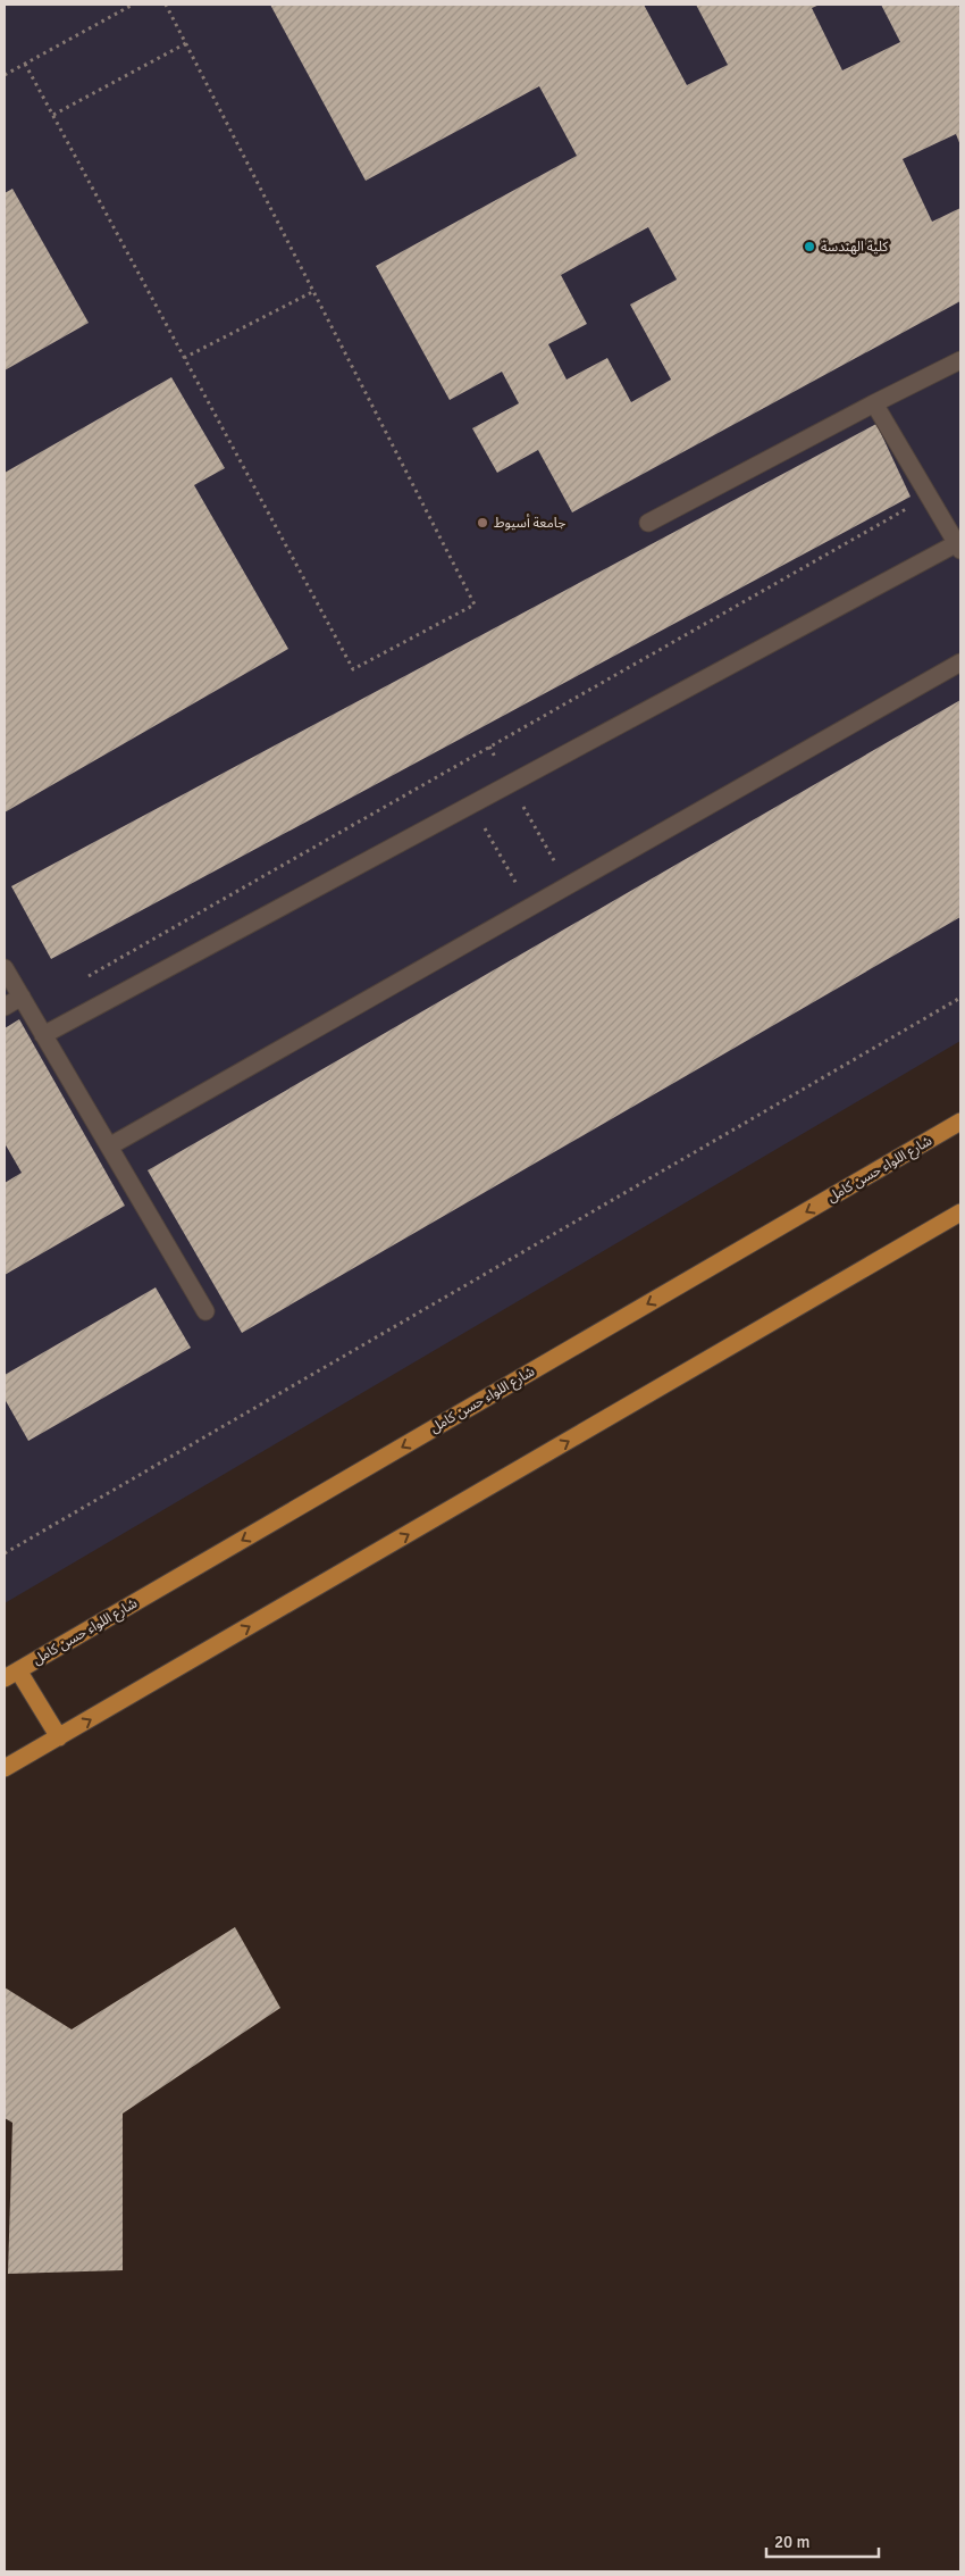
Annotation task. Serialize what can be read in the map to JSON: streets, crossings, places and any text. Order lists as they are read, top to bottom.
{
  "streets": {
    "main road": ["شارع اللواء حسن كامل"]
  },
  "places": ["كلية الهندسة", "جامعة أسيوط"],
  "scale_bar": "20 m"
}
